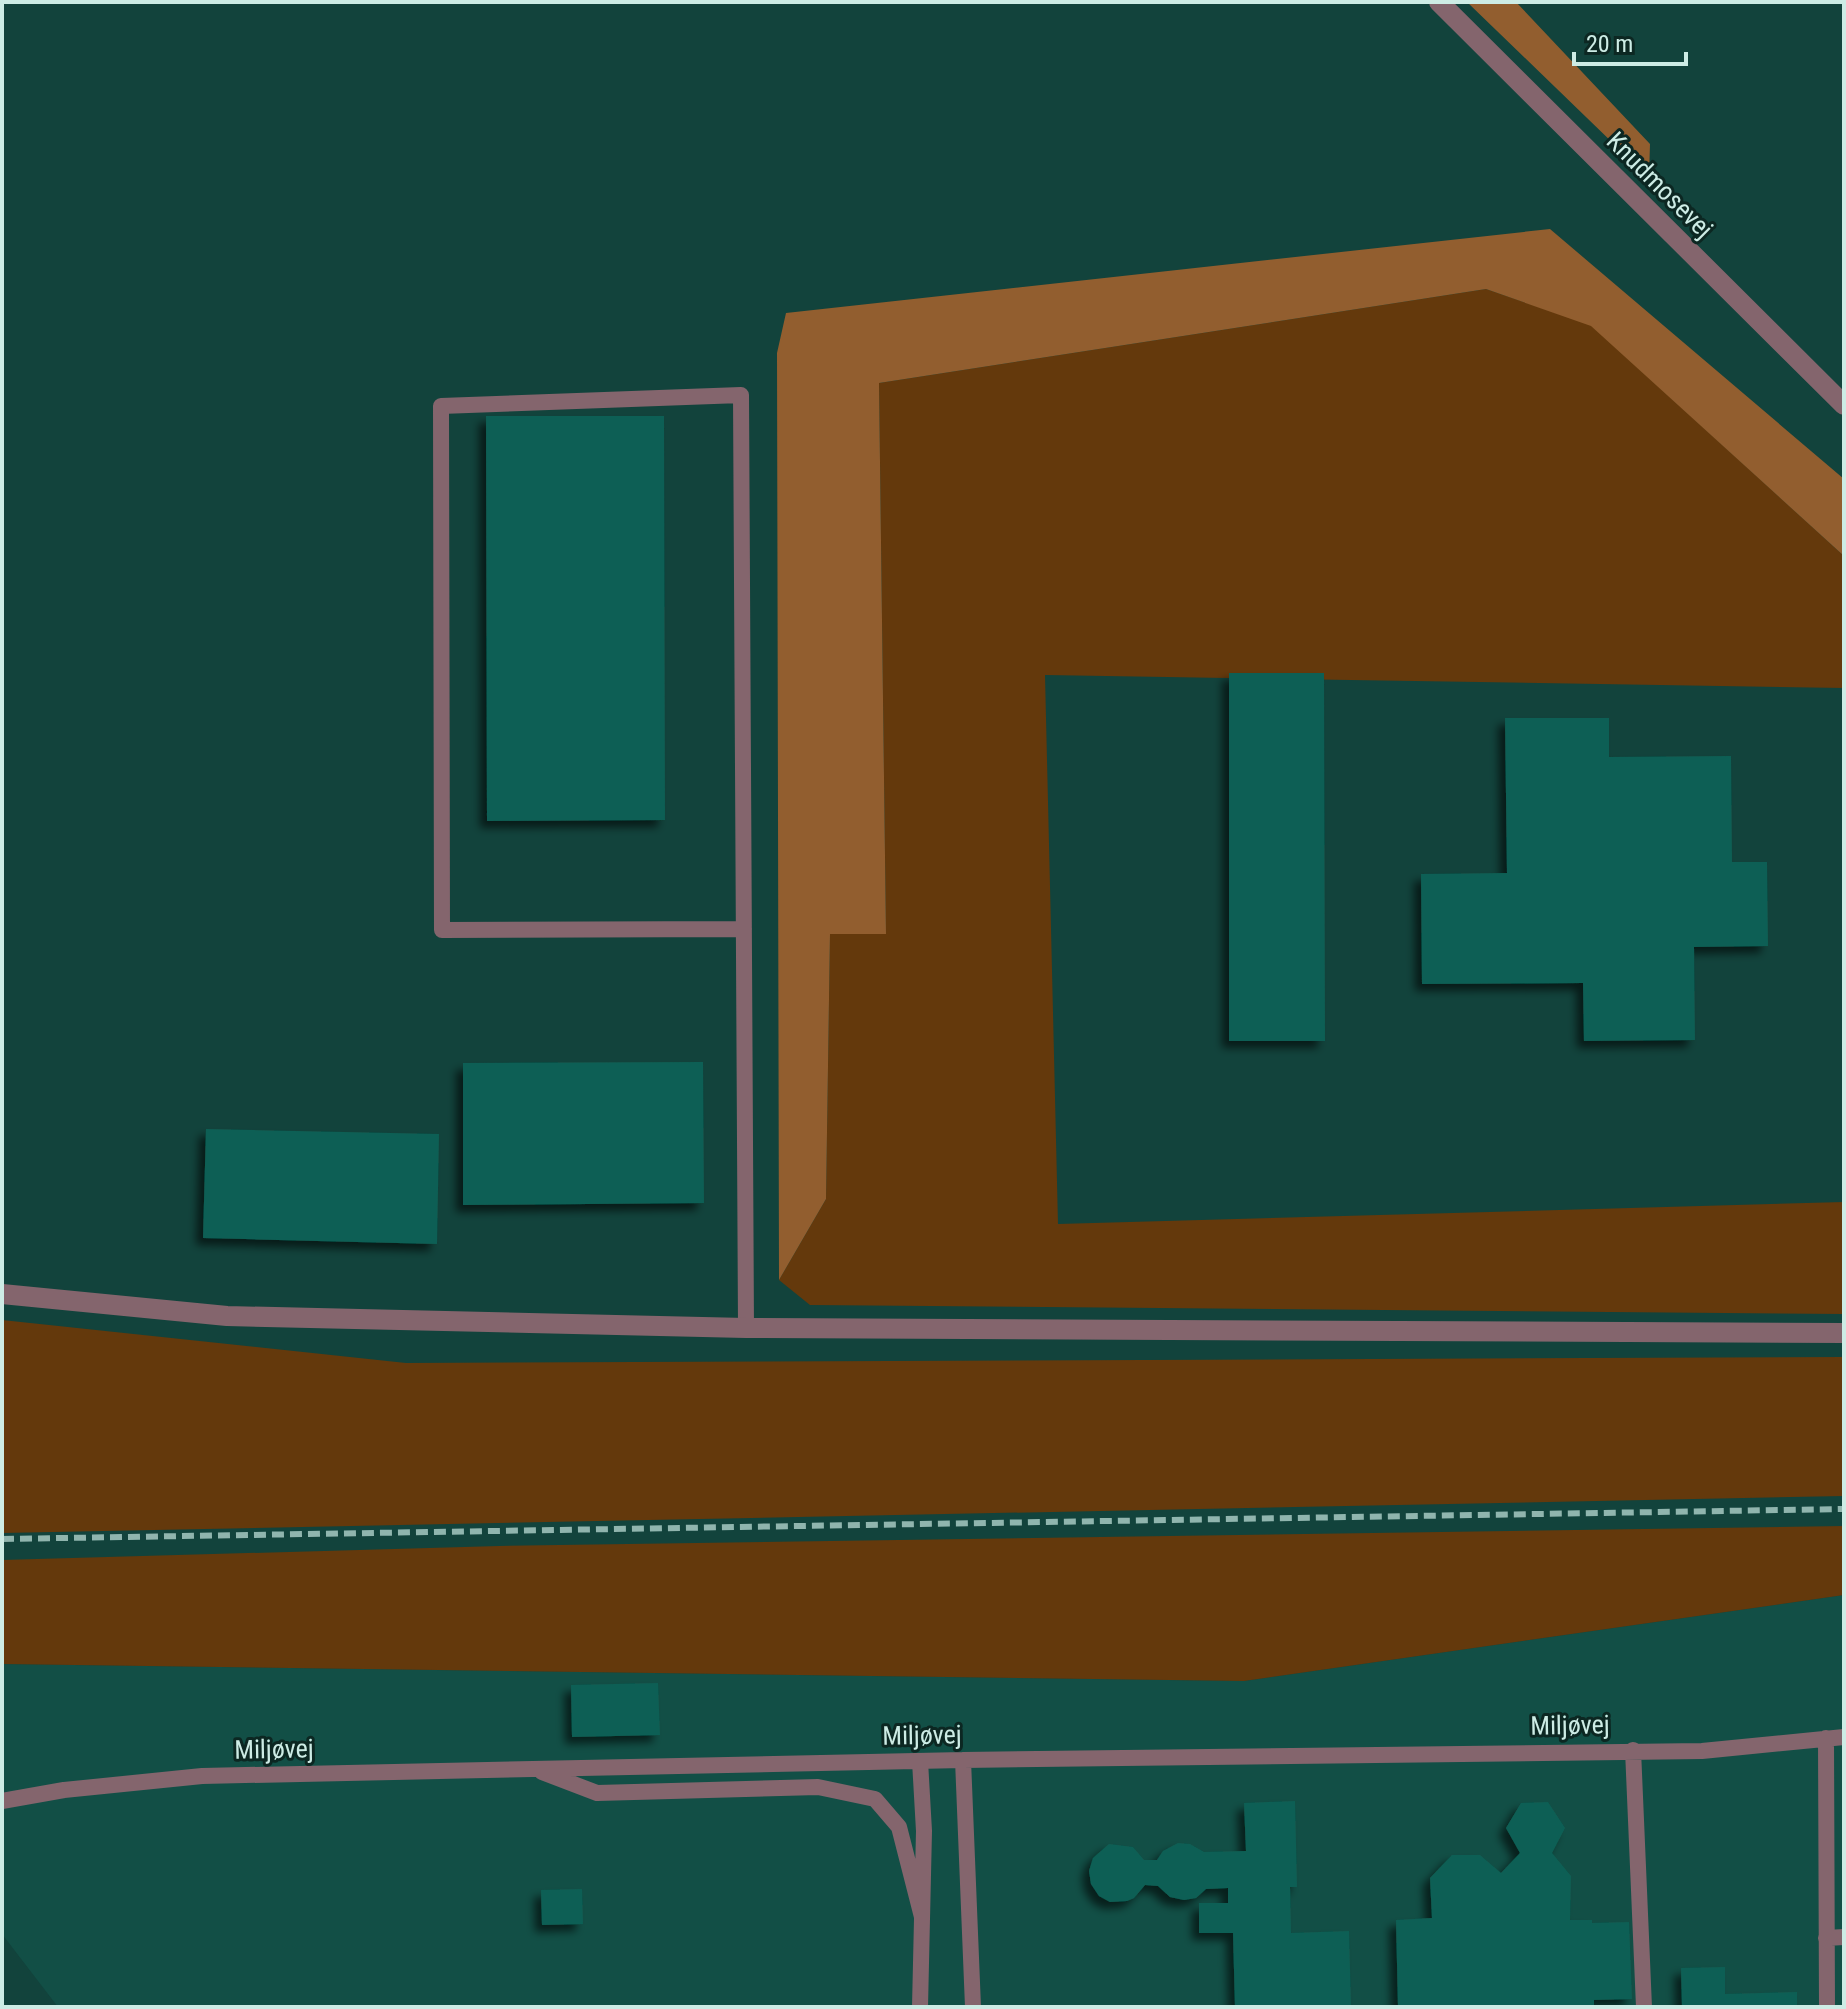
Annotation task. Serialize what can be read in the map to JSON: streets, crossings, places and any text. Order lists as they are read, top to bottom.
{
  "streets": {
    "street": ["Knudmosevej"],
    "lane": ["Miljøvej"]
  },
  "scale_bar": "20 m"
}
